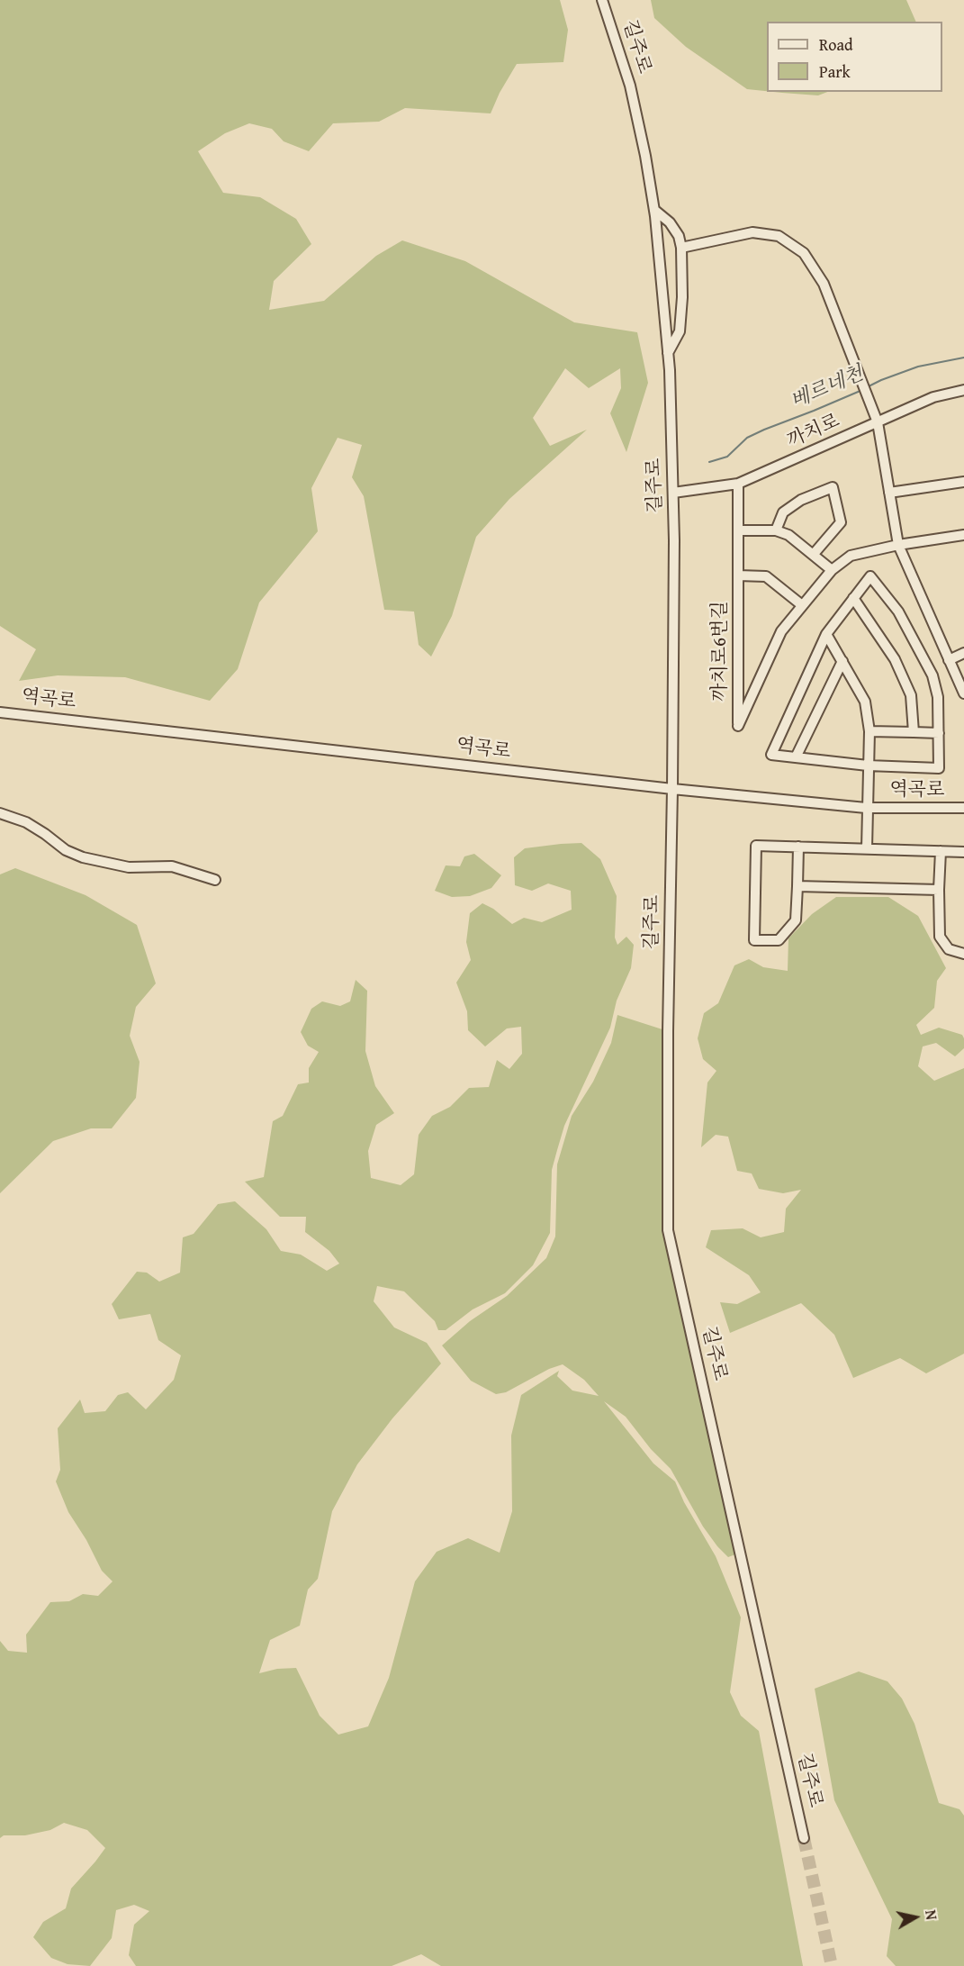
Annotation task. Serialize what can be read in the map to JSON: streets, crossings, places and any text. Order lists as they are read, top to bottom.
{
  "streets": {
    "street": [
      "길주로",
      "까치로",
      "까치로6번길",
      "역곡로"
    ]
  },
  "crossings": [
    ["길주로", "까치로"],
    ["길주로", "역곡로"],
    ["까치로", "까치로6번길"]
  ],
  "water": ["베르네천"],
  "legend": ["Road", "Park"],
  "north": "right"
}
